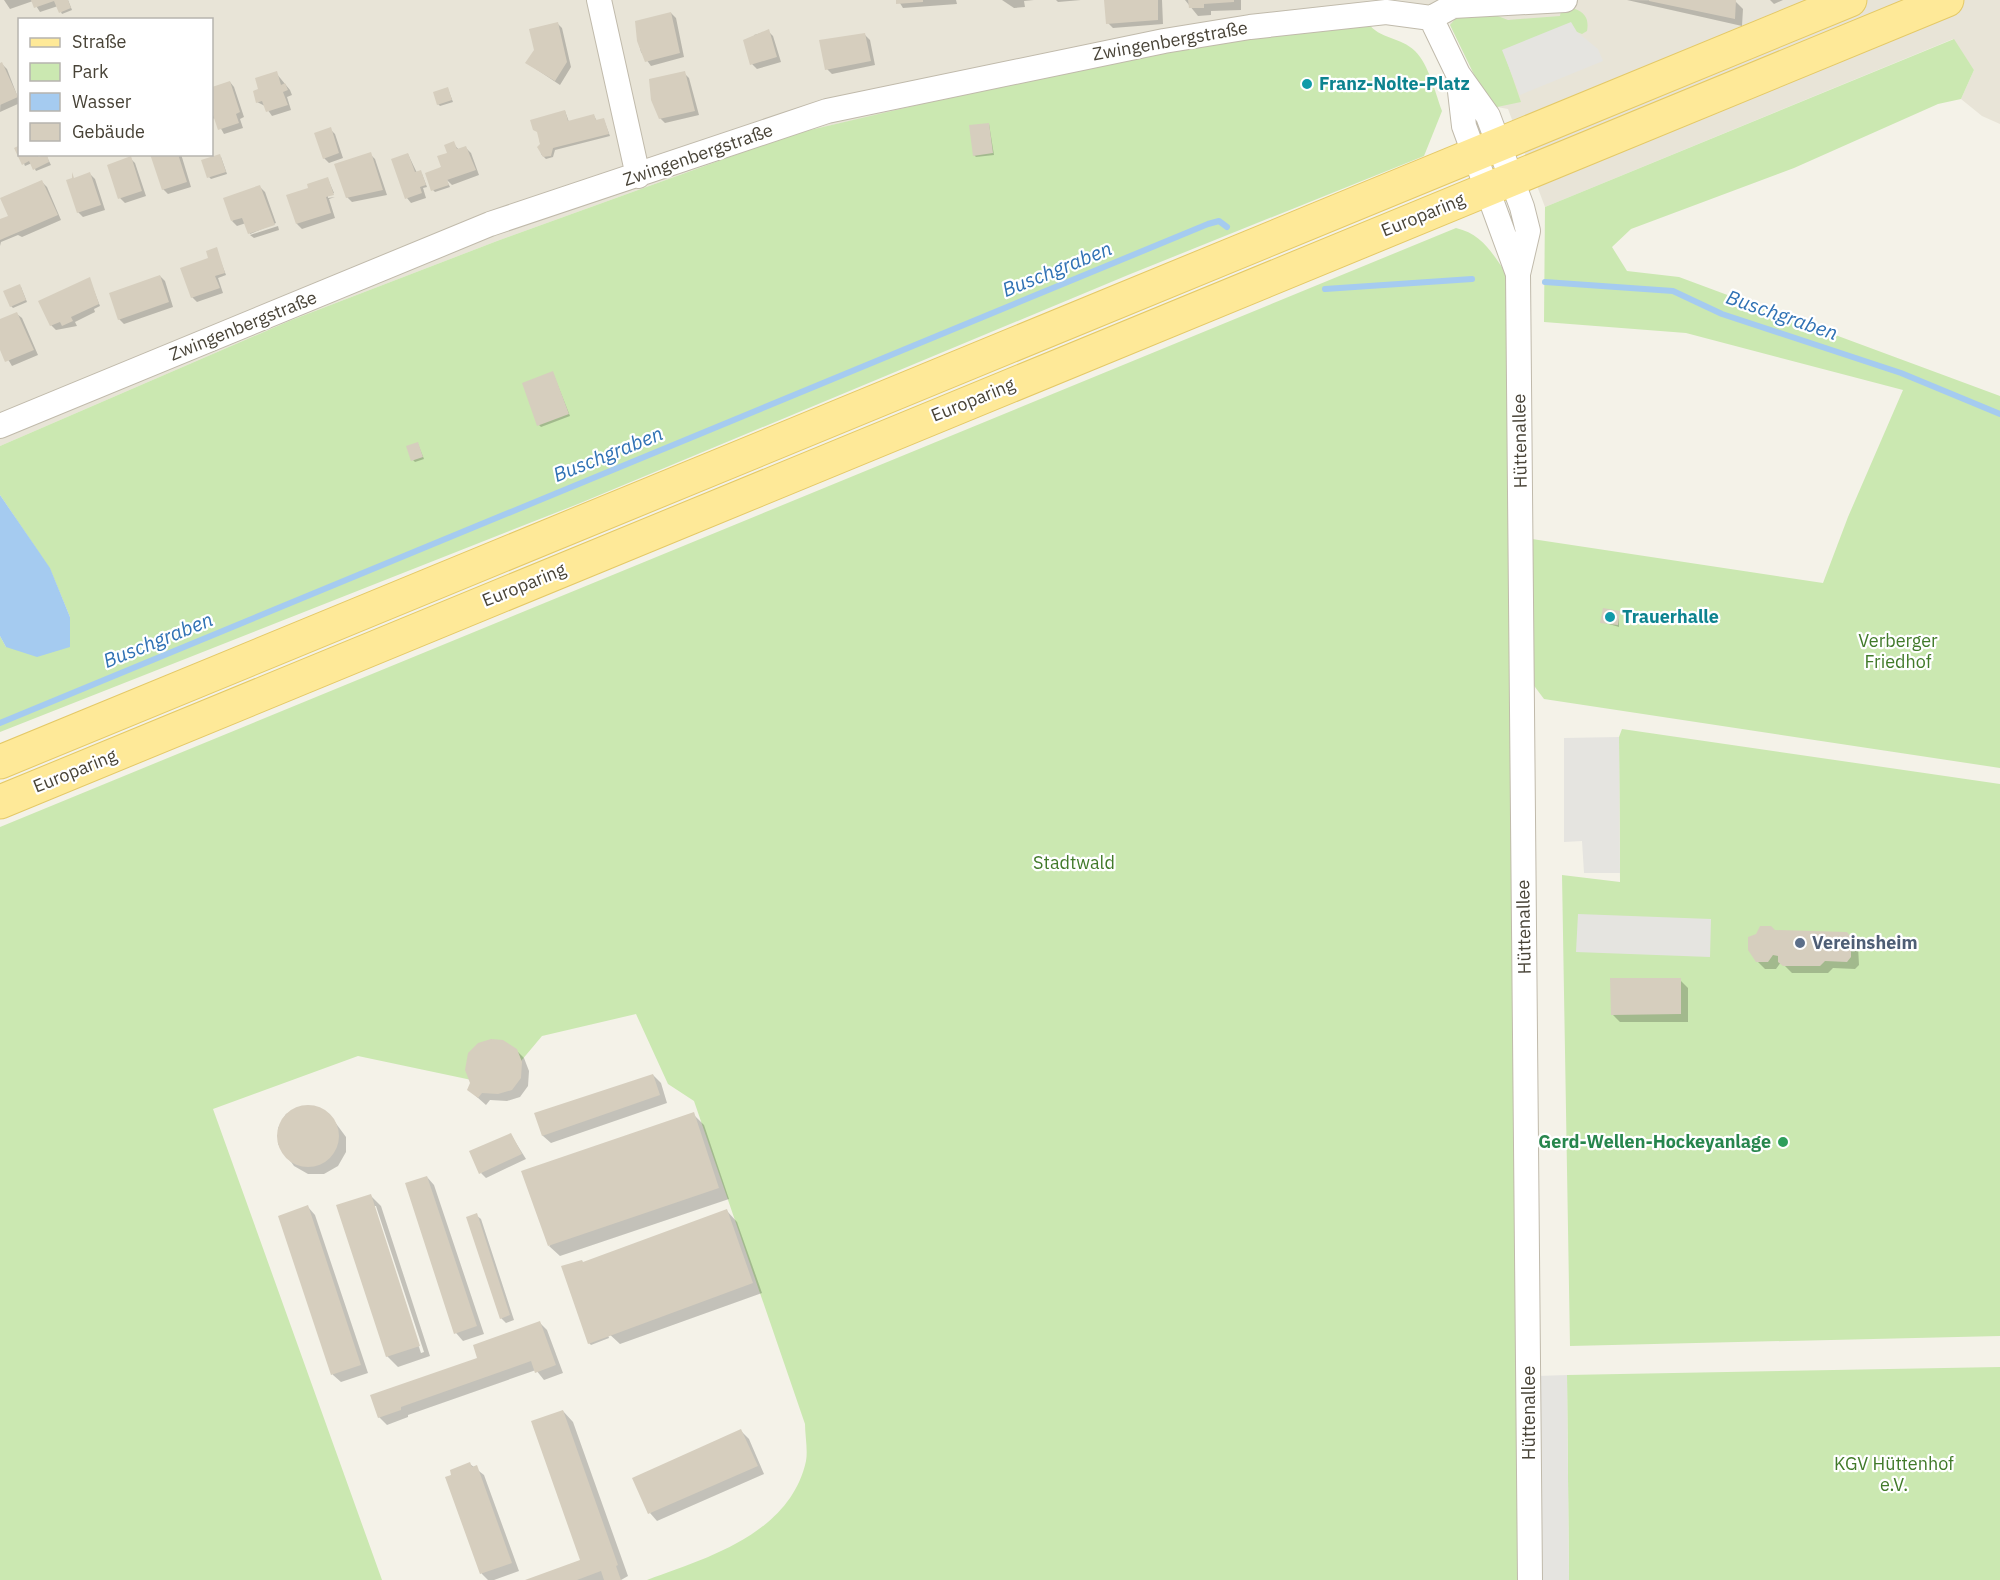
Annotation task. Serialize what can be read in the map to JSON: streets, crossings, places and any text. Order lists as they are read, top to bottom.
{
  "streets": {
    "main road": ["Europaring"],
    "street": ["Zwingenbergstraße", "Hüttenallee"]
  },
  "crossings": [
    ["Europaring", "Hüttenallee"]
  ],
  "water": ["Buschgraben"],
  "parks": ["Verberger Friedhof", "Stadtwald", "KGV Hüttenhof e.V."],
  "places": [
    "Franz-Nolte-Platz",
    "Trauerhalle",
    "Vereinsheim",
    "Gerd-Wellen-Hockeyanlage"
  ],
  "legend": [
    "Straße",
    "Park",
    "Wasser",
    "Gebäude"
  ]
}
